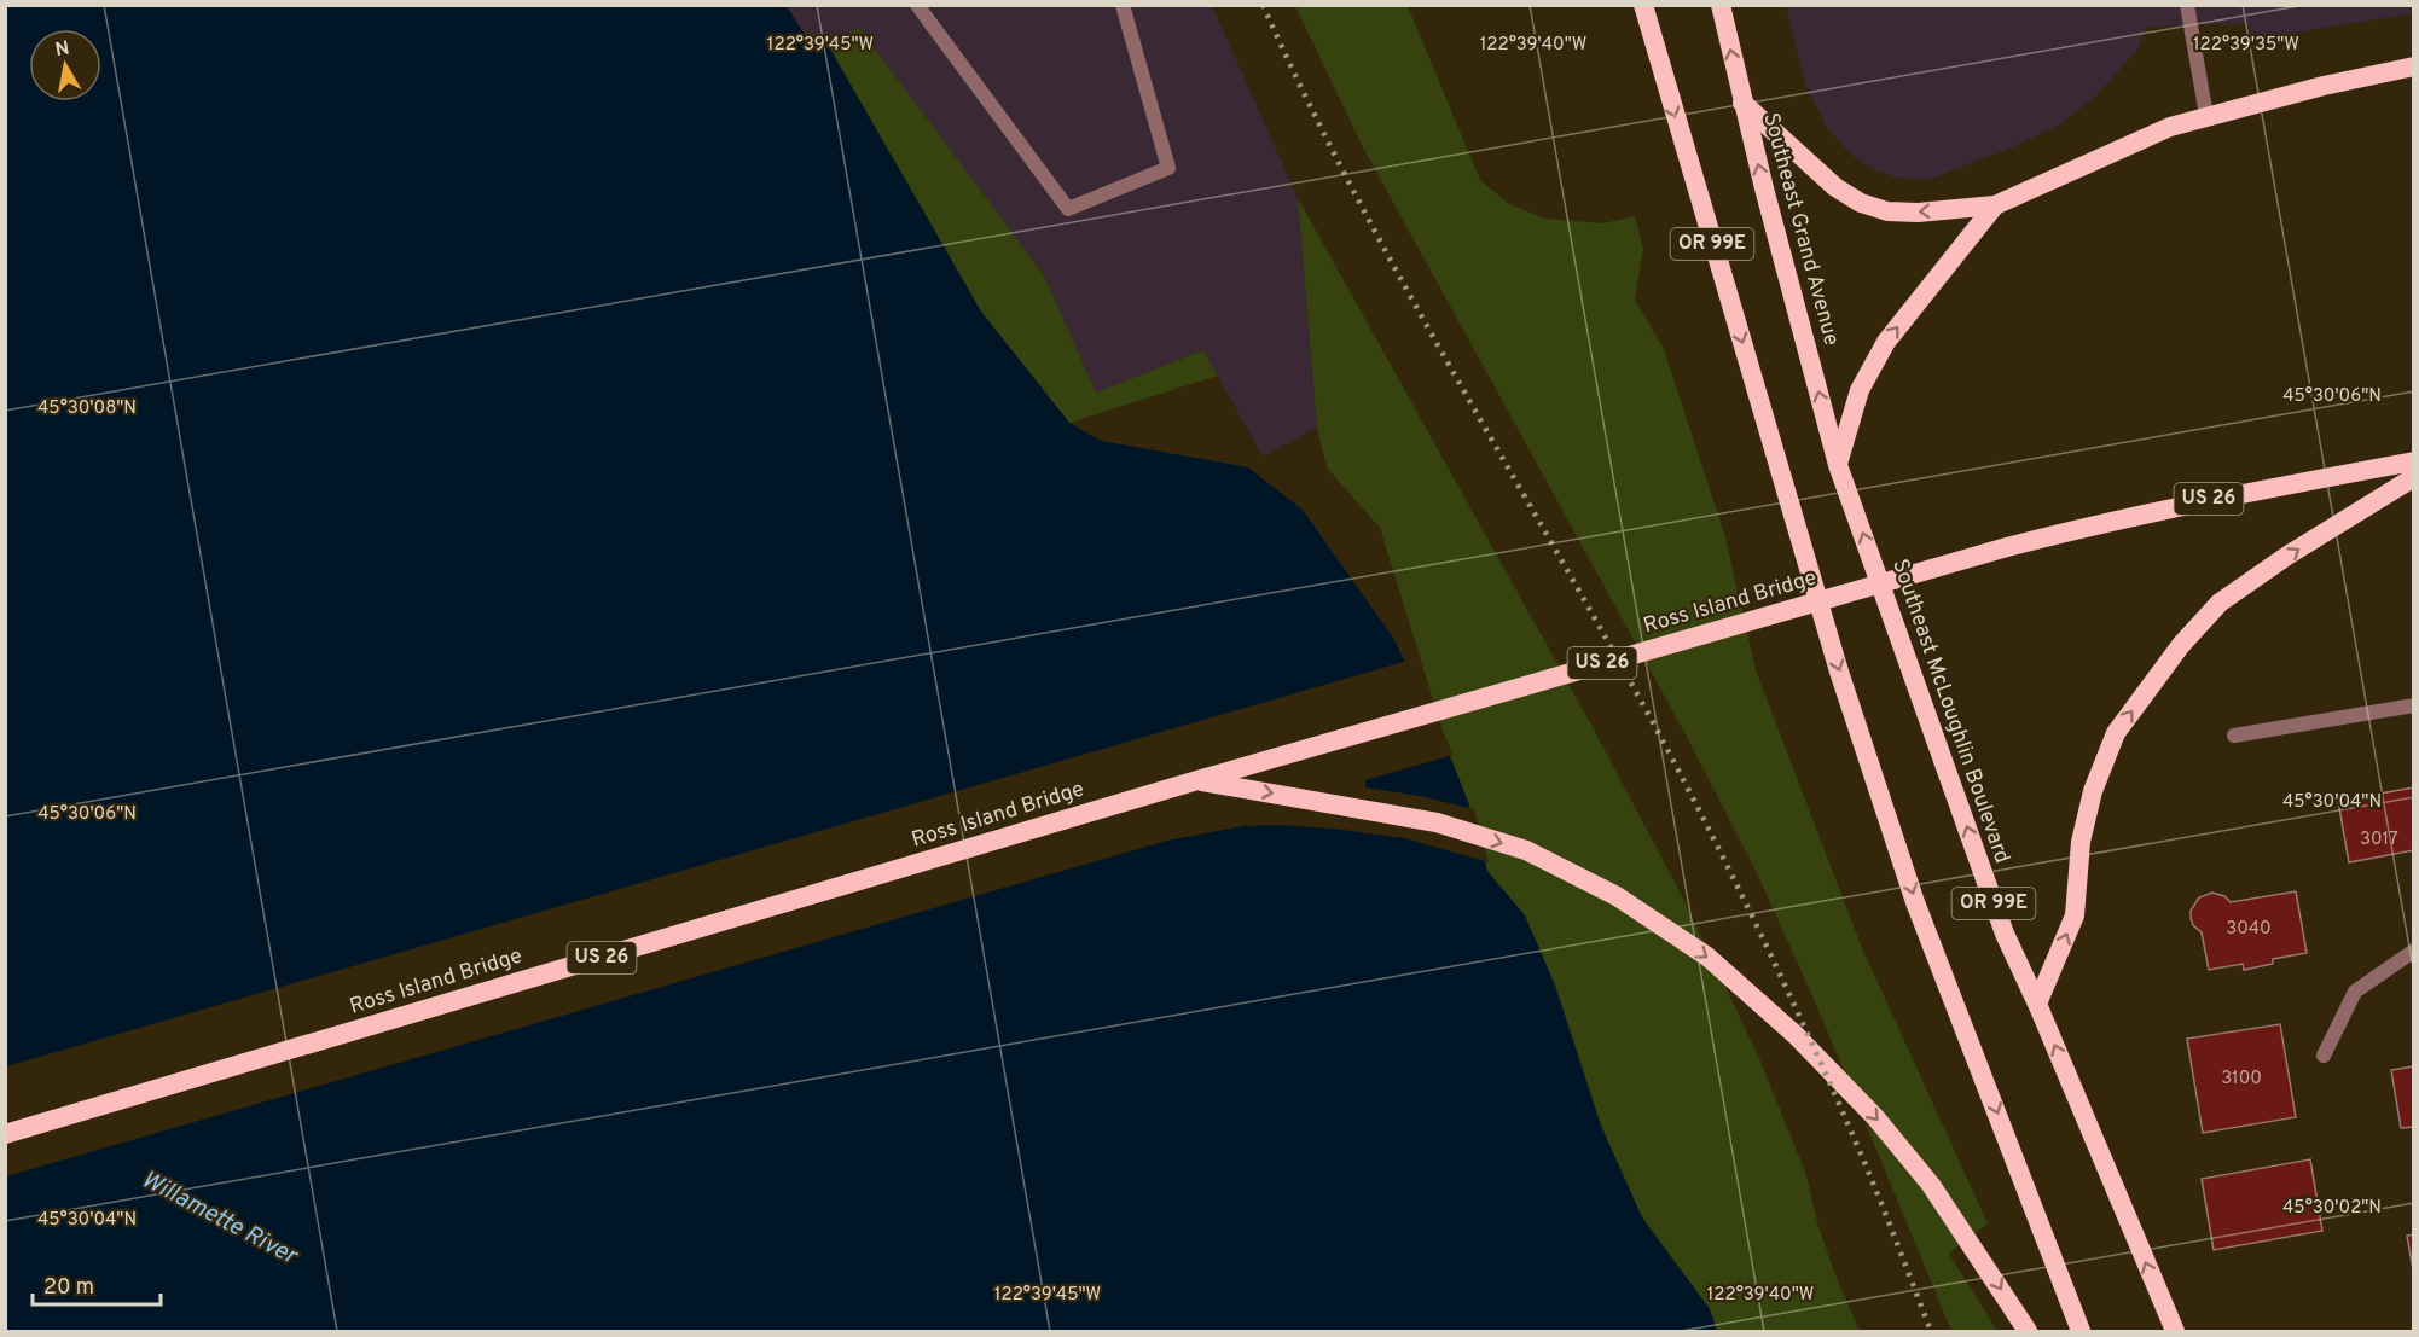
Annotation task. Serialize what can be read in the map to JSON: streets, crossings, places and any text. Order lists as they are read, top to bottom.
{
  "streets": {
    "highway": [
      "Southeast Grand Avenue",
      "OR 99E",
      "US 26",
      "Ross Island Bridge",
      "Southeast McLoughlin Boulevard"
    ]
  },
  "crossings": [
    ["Southeast Grand Avenue", "Southeast McLoughlin Boulevard"]
  ],
  "water": ["Willamette River"],
  "house_numbers": ["3017", "3040", "3100"],
  "scale_bar": "20 m",
  "north": "top",
  "coordinates": [
    "122°39'45\"W",
    "122°39'40\"W",
    "122°39'35\"W",
    "45°30'06\"N",
    "45°30'08\"N",
    "45°30'04\"N",
    "45°30'02\"N"
  ]
}
